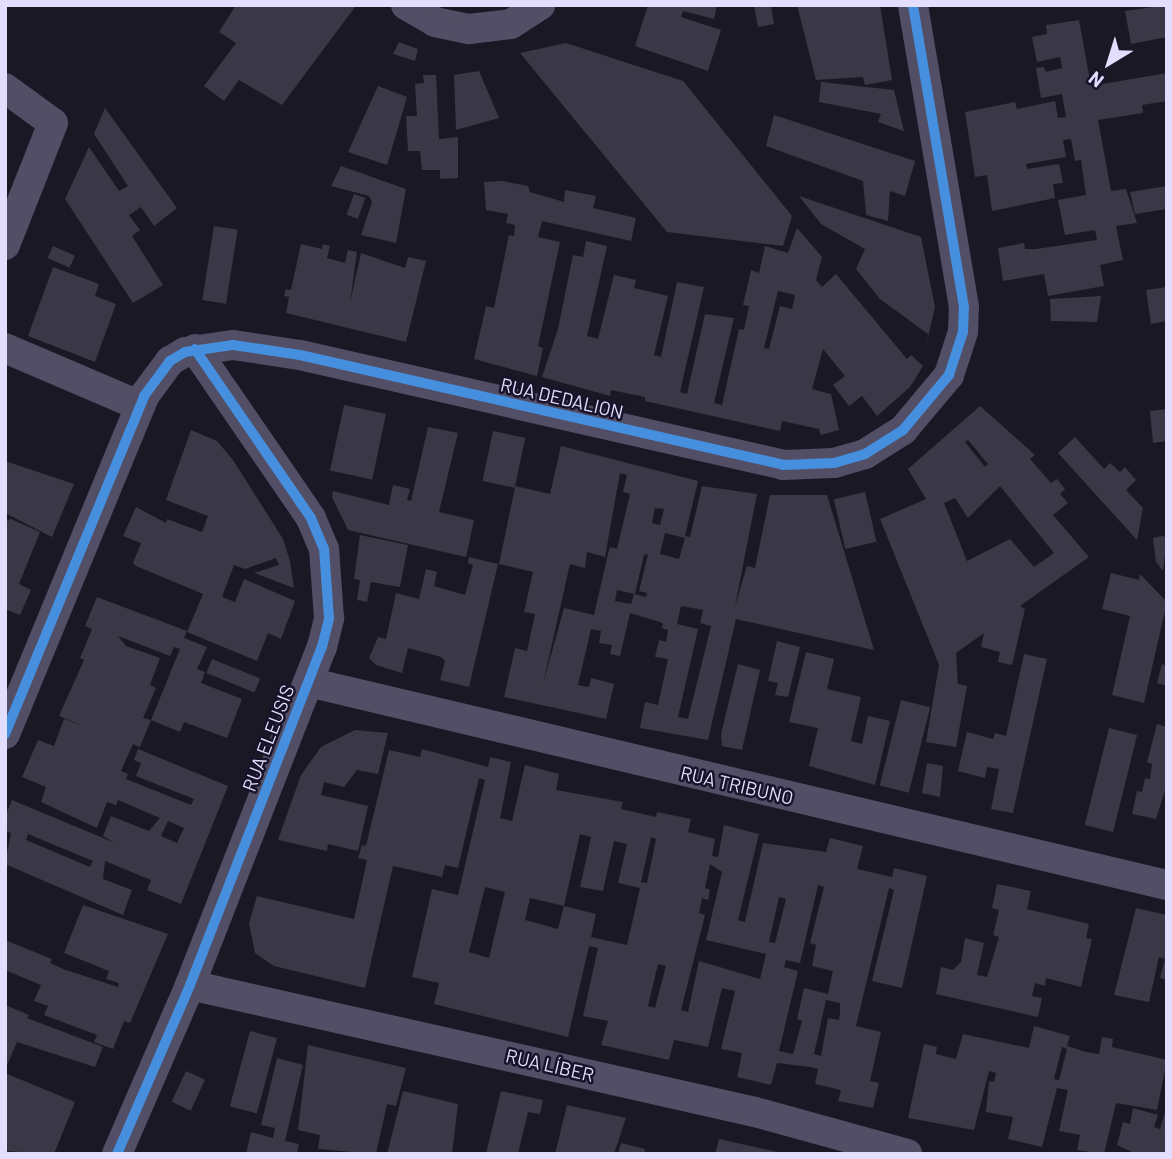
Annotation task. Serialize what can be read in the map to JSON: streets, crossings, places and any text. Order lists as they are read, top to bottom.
{
  "streets": {
    "street": [
      "RUA DEDALION",
      "RUA ELEUSIS",
      "RUA TRIBUNO",
      "RUA LÍBER"
    ]
  },
  "crossings": [
    ["RUA DEDALION", "RUA ELEUSIS"],
    ["RUA ELEUSIS", "RUA TRIBUNO"],
    ["RUA ELEUSIS", "RUA LÍBER"]
  ],
  "north": "bottom left"
}
